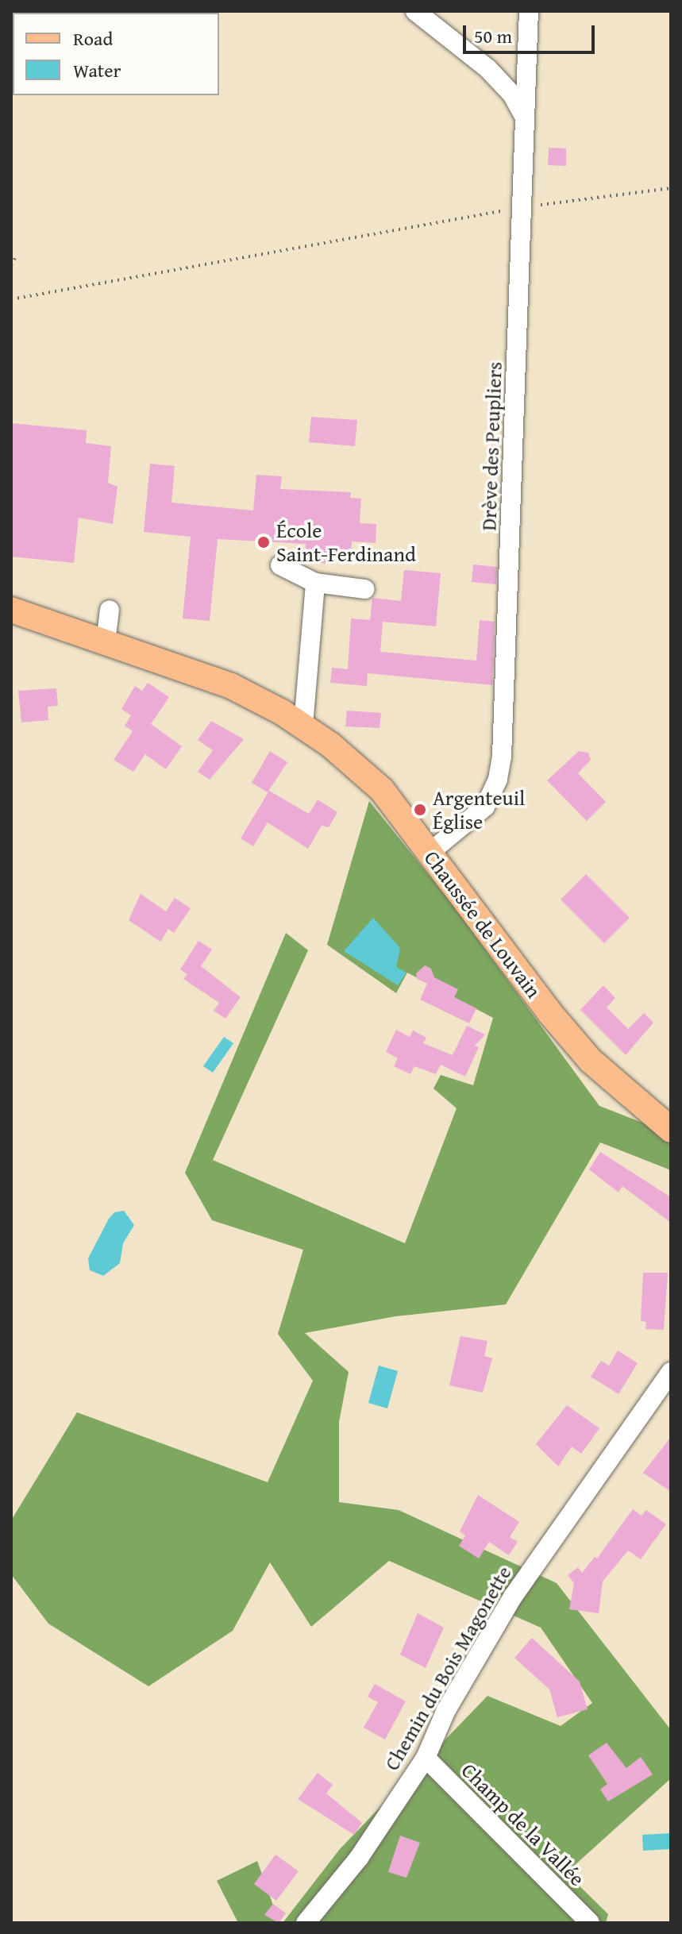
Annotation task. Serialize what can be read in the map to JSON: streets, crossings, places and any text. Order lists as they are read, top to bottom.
{
  "streets": {
    "main road": ["Chaussée de Louvain"],
    "street": ["Drève des Peupliers", "Chemin du Bois Magonette", "Champ de la Vallée"]
  },
  "crossings": [
    ["Drève des Peupliers", "Chaussée de Louvain"],
    ["Chemin du Bois Magonette", "Champ de la Vallée"]
  ],
  "places": ["École Saint-Ferdinand", "Argenteuil Église"],
  "legend": ["Road", "Water"],
  "scale_bar": "50 m"
}
